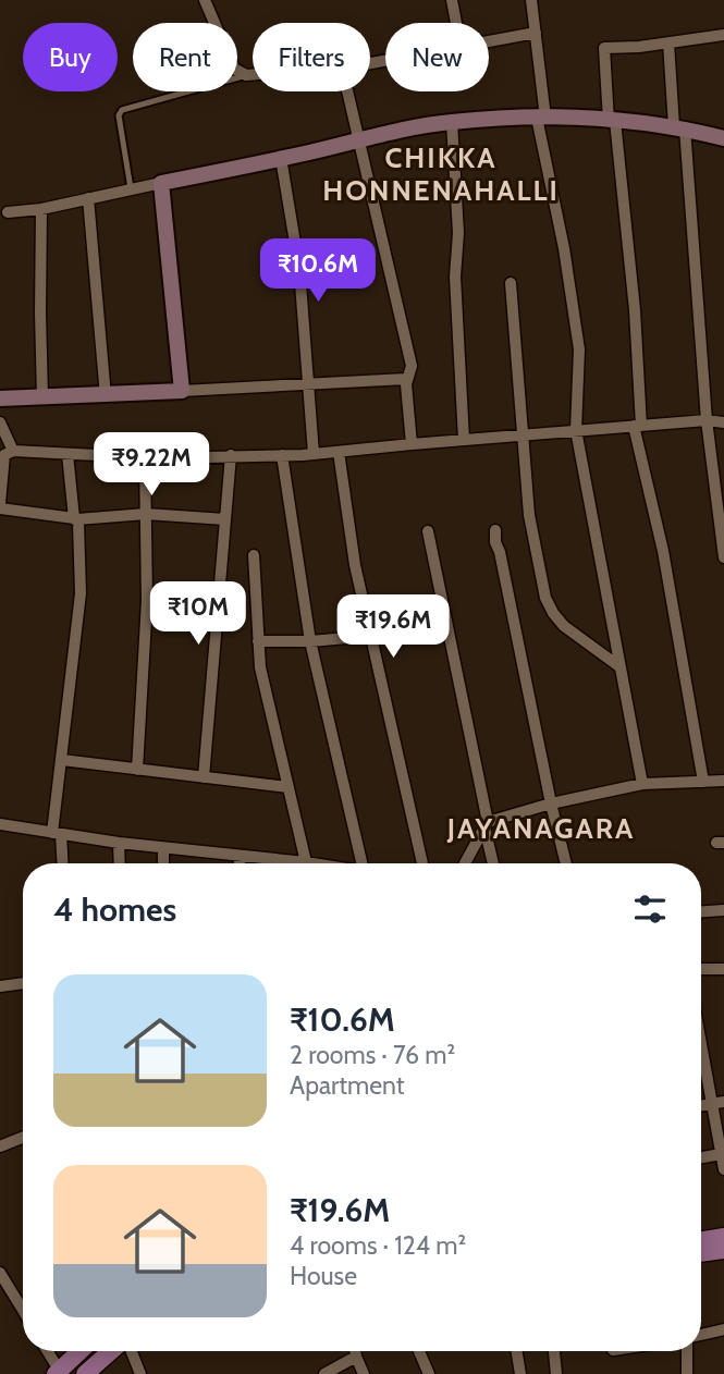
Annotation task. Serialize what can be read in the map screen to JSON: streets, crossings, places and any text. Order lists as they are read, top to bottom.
{
  "districts": ["CHIKKA HONNENAHALLI", "JAYANAGARA"],
  "page": {
    "chip": [
      "Buy",
      "Rent",
      "Filters",
      "New"
    ],
    "price": [
      "₹10.6M",
      "₹9.22M",
      "₹10M",
      "₹19.6M"
    ],
    "heading": "4 homes",
    "list": [
      {
        "name": "₹10.6M",
        "note": "2 rooms · 76 m² · Apartment"
      },
      {
        "name": "₹19.6M",
        "note": "4 rooms · 124 m² · House"
      }
    ]
  }
}
